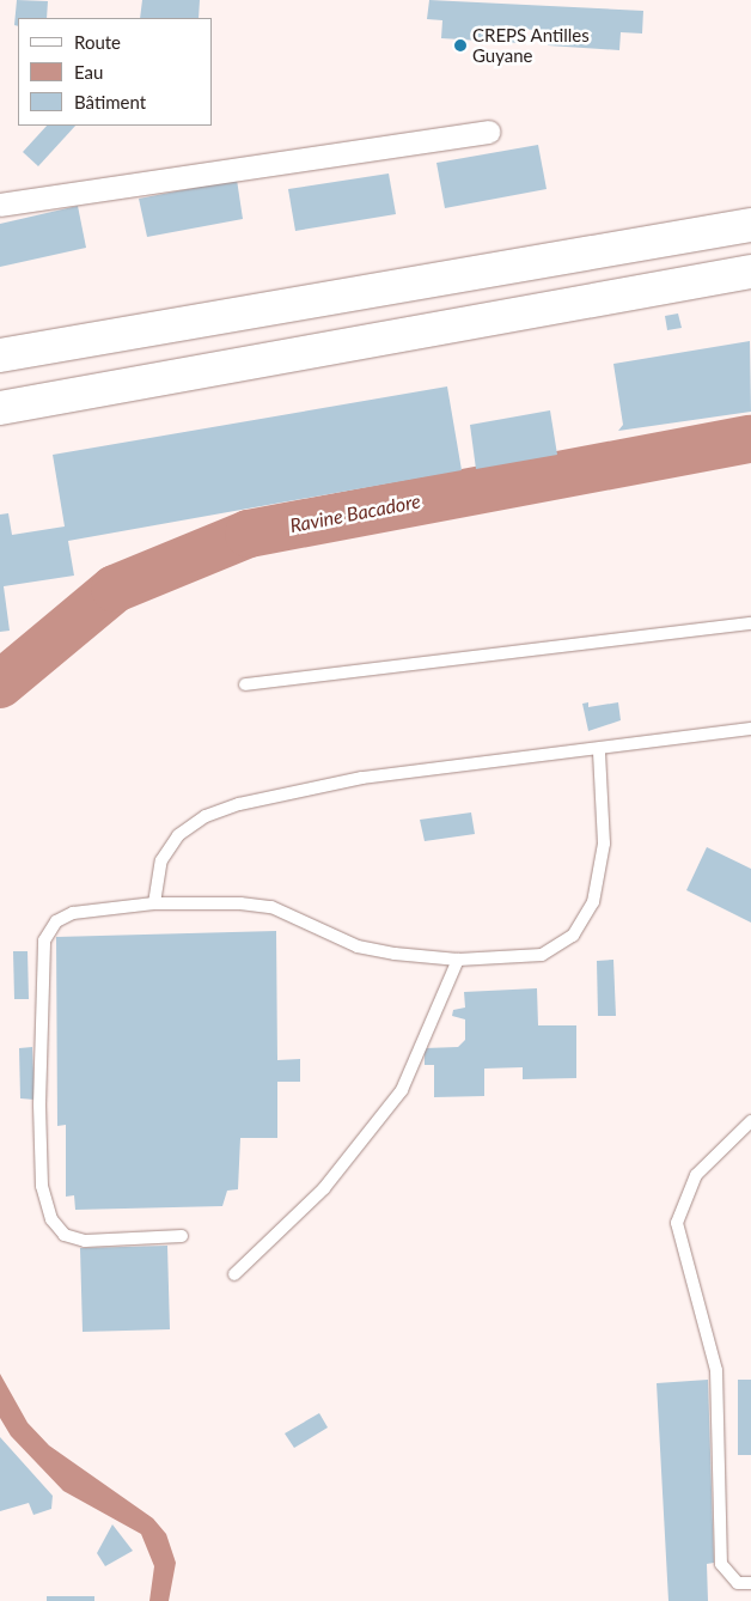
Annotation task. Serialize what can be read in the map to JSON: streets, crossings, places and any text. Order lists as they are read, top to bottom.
{
  "water": ["Ravine Bacadore"],
  "places": ["CREPS Antilles Guyane"],
  "legend": ["Route", "Eau", "Bâtiment"]
}
